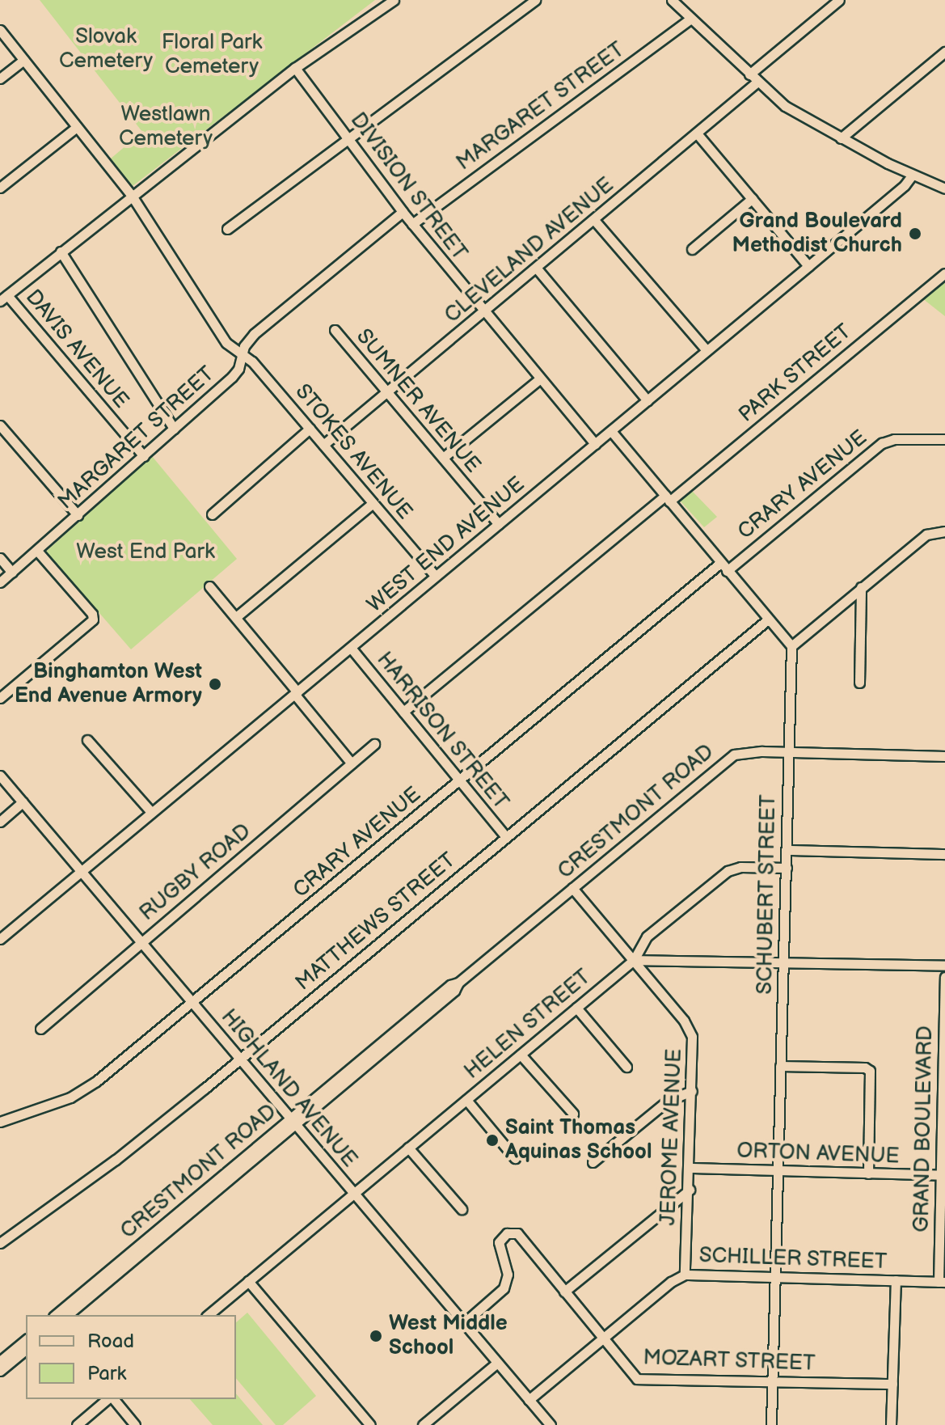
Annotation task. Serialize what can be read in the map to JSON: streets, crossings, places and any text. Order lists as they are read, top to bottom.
{
  "streets": {
    "street": [
      "MARGARET STREET",
      "DIVISION STREET",
      "CLEVELAND AVENUE",
      "DAVIS AVENUE",
      "PARK STREET",
      "SUMNER AVENUE",
      "STOKES AVENUE",
      "CRARY AVENUE",
      "WEST END AVENUE",
      "HARRISON STREET",
      "CRESTMONT ROAD",
      "RUGBY ROAD",
      "SCHUBERT STREET",
      "MATTHEWS STREET",
      "HELEN STREET",
      "HIGHLAND AVENUE",
      "GRAND BOULEVARD",
      "JEROME AVENUE",
      "ORTON AVENUE",
      "SCHILLER STREET",
      "MOZART STREET"
    ]
  },
  "crossings": [
    ["MARGARET STREET", "DIVISION STREET"],
    ["MARGARET STREET", "DAVIS AVENUE"],
    ["MARGARET STREET", "STOKES AVENUE"],
    ["DIVISION STREET", "CLEVELAND AVENUE"],
    ["DIVISION STREET", "WEST END AVENUE"],
    ["CLEVELAND AVENUE", "SUMNER AVENUE"],
    ["CLEVELAND AVENUE", "STOKES AVENUE"],
    ["PARK STREET", "HARRISON STREET"],
    ["SUMNER AVENUE", "WEST END AVENUE"],
    ["STOKES AVENUE", "WEST END AVENUE"],
    ["CRARY AVENUE", "HARRISON STREET"],
    ["CRARY AVENUE", "HIGHLAND AVENUE"],
    ["WEST END AVENUE", "HARRISON STREET"],
    ["WEST END AVENUE", "HIGHLAND AVENUE"],
    ["HARRISON STREET", "MATTHEWS STREET"],
    ["CRESTMONT ROAD", "SCHUBERT STREET"],
    ["CRESTMONT ROAD", "HIGHLAND AVENUE"],
    ["CRESTMONT ROAD", "JEROME AVENUE"],
    ["RUGBY ROAD", "HIGHLAND AVENUE"],
    ["SCHUBERT STREET", "HELEN STREET"],
    ["SCHUBERT STREET", "ORTON AVENUE"],
    ["SCHUBERT STREET", "SCHILLER STREET"],
    ["SCHUBERT STREET", "MOZART STREET"],
    ["MATTHEWS STREET", "HIGHLAND AVENUE"],
    ["HELEN STREET", "HIGHLAND AVENUE"],
    ["HELEN STREET", "JEROME AVENUE"],
    ["HIGHLAND AVENUE", "SCHILLER STREET"],
    ["HIGHLAND AVENUE", "MOZART STREET"],
    ["GRAND BOULEVARD", "ORTON AVENUE"],
    ["GRAND BOULEVARD", "SCHILLER STREET"],
    ["JEROME AVENUE", "ORTON AVENUE"],
    ["JEROME AVENUE", "SCHILLER STREET"],
    ["SCHILLER STREET", "MOZART STREET"]
  ],
  "parks": [
    "Slovak Cemetery",
    "Floral Park Cemetery",
    "Westlawn Cemetery",
    "West End Park"
  ],
  "places": [
    "Grand Boulevard Methodist Church",
    "Binghamton West End Avenue Armory",
    "Saint Thomas Aquinas School",
    "West Middle School"
  ],
  "legend": ["Road", "Park"]
}
